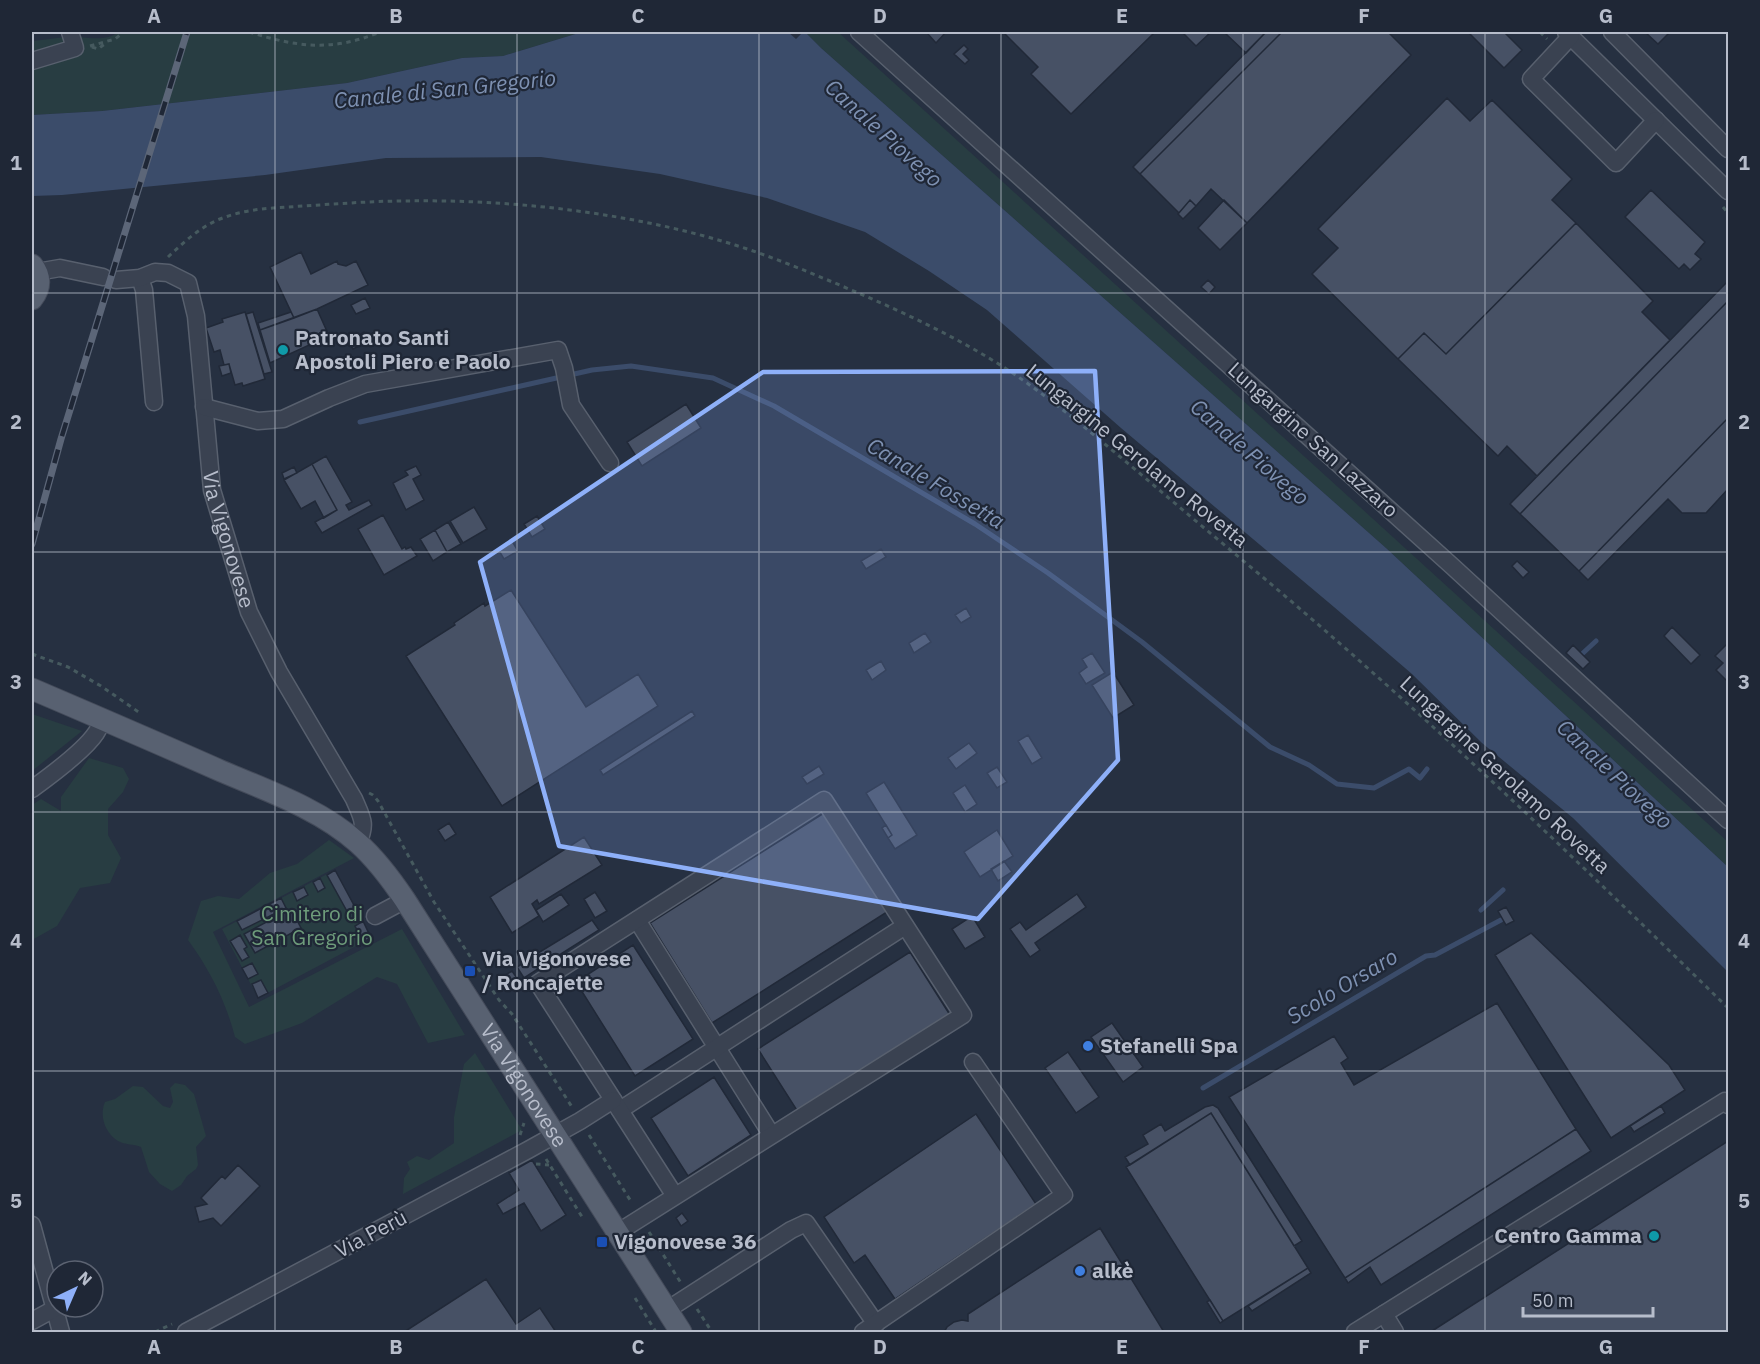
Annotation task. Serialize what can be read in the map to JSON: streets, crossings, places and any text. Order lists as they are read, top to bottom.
{
  "streets": {
    "main road": ["Via Vigonovese"],
    "street": ["Lungargine San Lazzaro", "Via Perù"],
    "path": ["Lungargine Gerolamo Rovetta"]
  },
  "crossings": [
    ["Lungargine Gerolamo Rovetta", "Via Vigonovese"],
    ["Via Vigonovese", "Via Perù"]
  ],
  "water": [
    "Canale di San Gregorio",
    "Canale Piovego",
    "Canale Fossetta",
    "Scolo Orsaro"
  ],
  "parks": ["Cimitero di San Gregorio"],
  "places": {
    "other": [
      "Patronato Santi Apostoli Piero e Paolo",
      "Stefanelli Spa",
      "Centro Gamma",
      "alkè"
    ],
    "transit": ["Via Vigonovese / Roncajette", "Vigonovese 36"]
  },
  "scale_bar": "50 m",
  "north": "top right",
  "grid": {
    "columns": [
      "A",
      "B",
      "C",
      "D",
      "E",
      "F",
      "G"
    ],
    "rows": [
      "1",
      "2",
      "3",
      "4",
      "5"
    ]
  }
}
